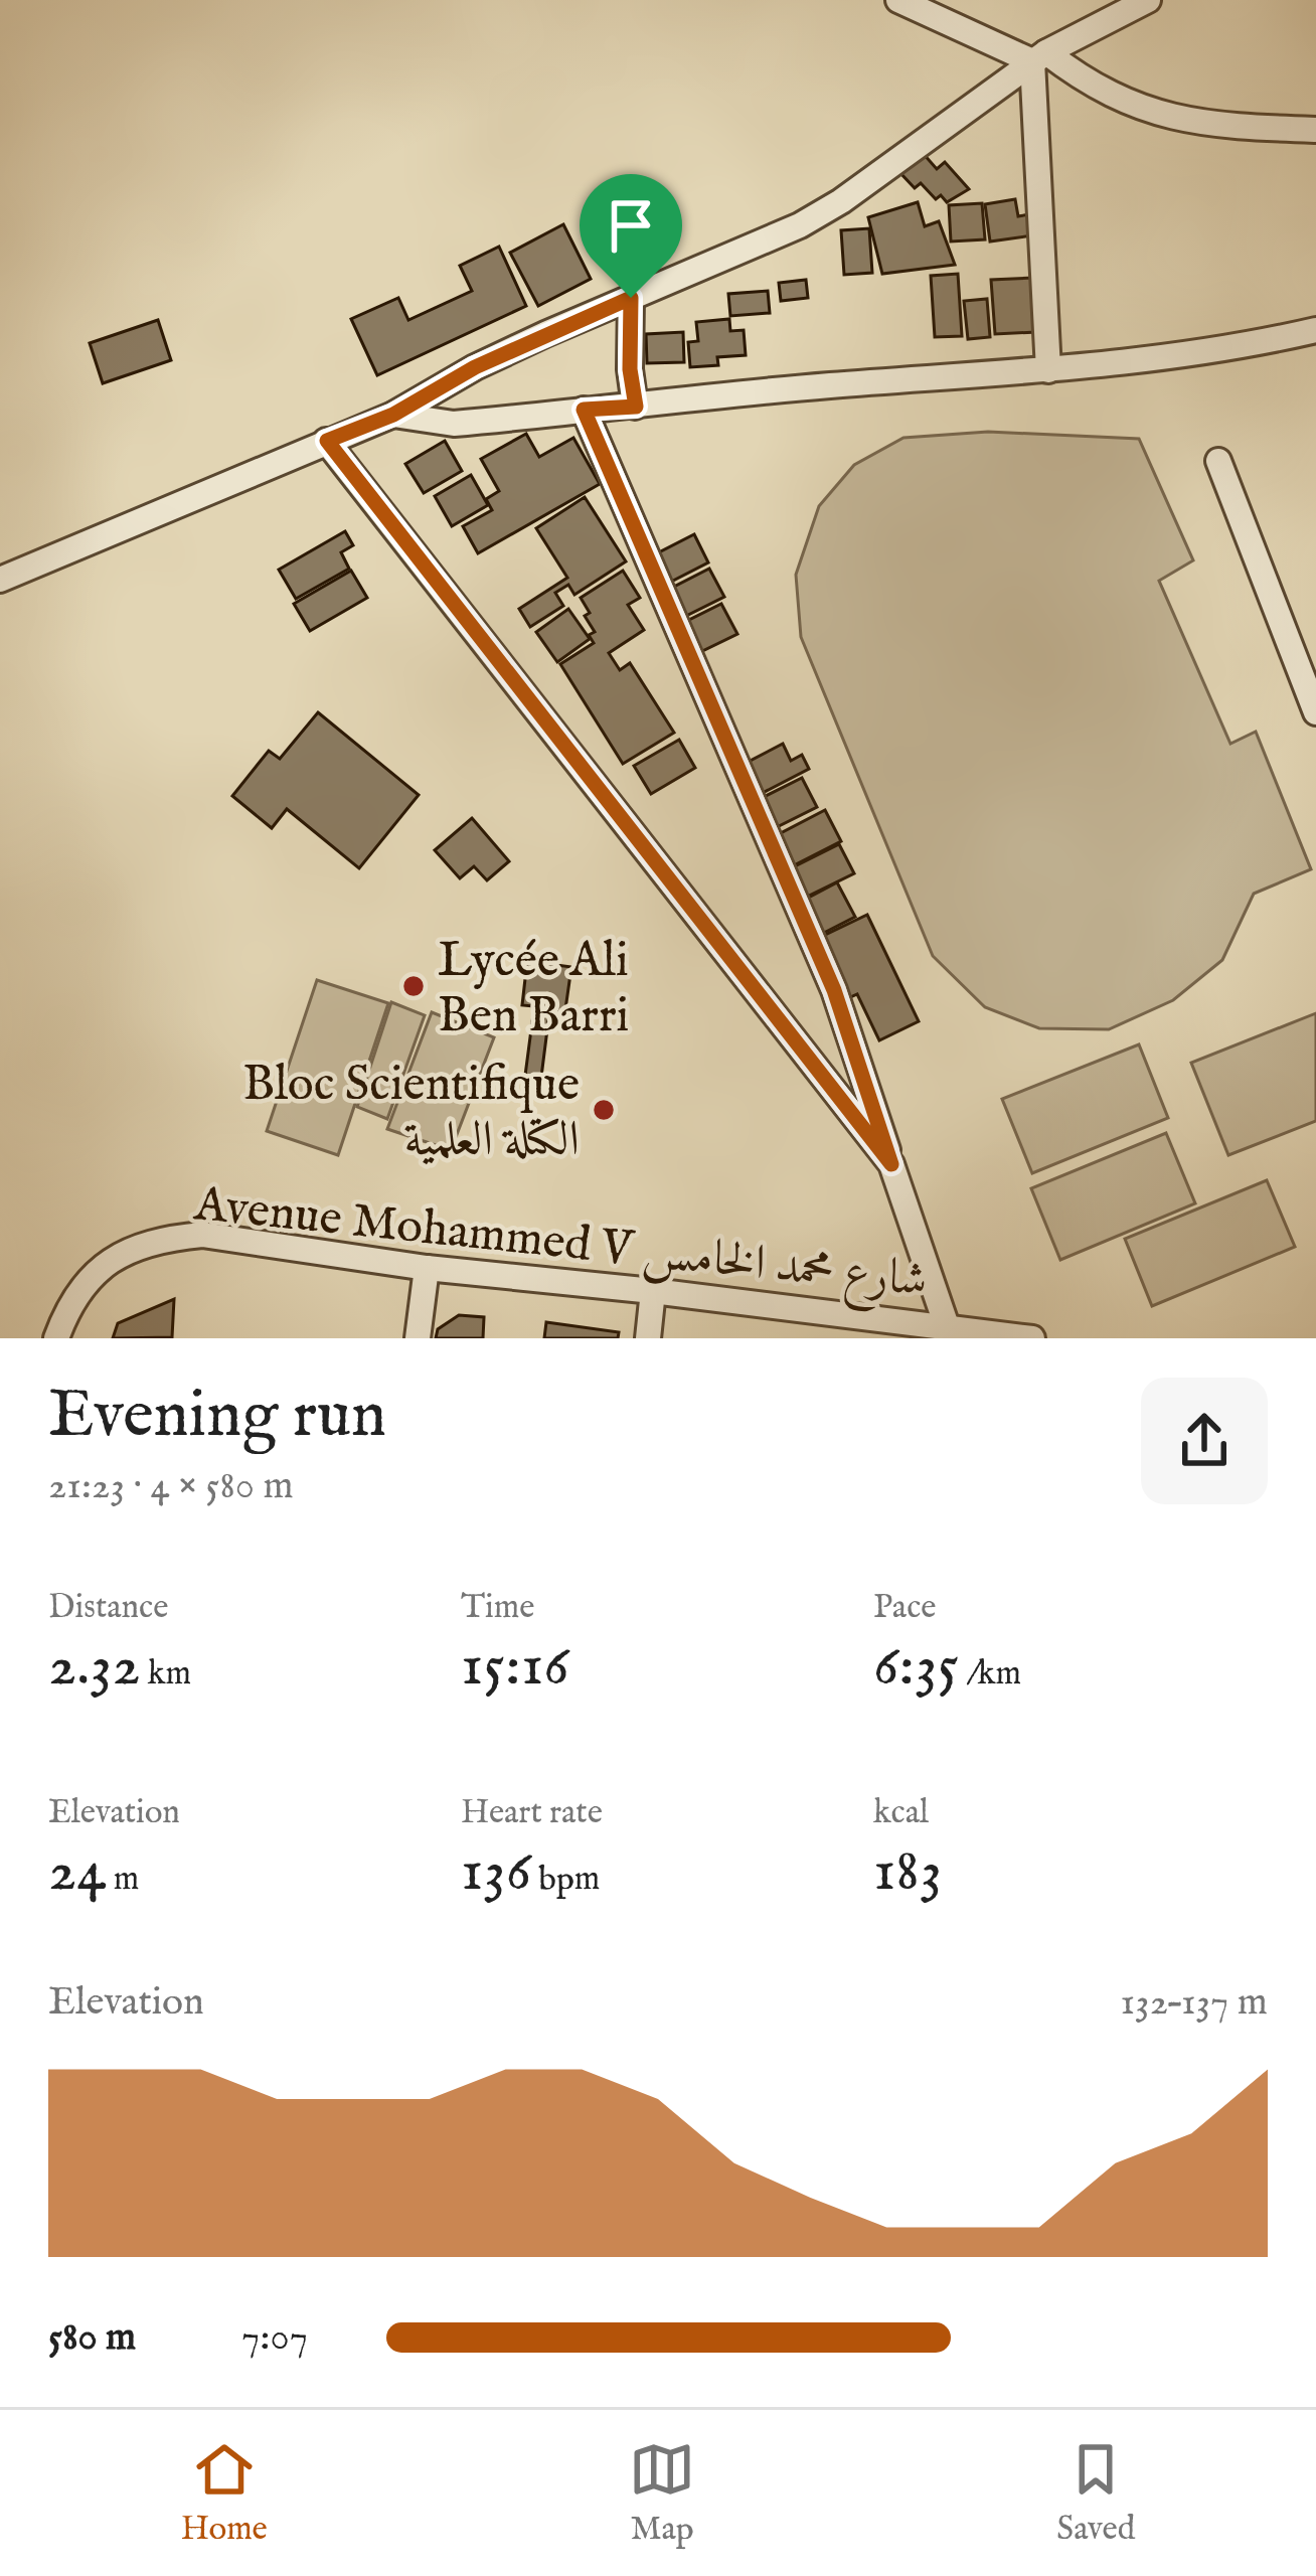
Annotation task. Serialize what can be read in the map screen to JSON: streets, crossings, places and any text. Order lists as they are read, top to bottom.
{
  "streets": {
    "street": ["Avenue Mohammed V شارع محمد الخامس"]
  },
  "places": ["Lycée Ali Ben Barri", "Bloc Scientifique الكتلة العلمية"],
  "page": {
    "heading": ["Evening run", "21:23 · 4 × 580 m"],
    "stats": [
      ["Distance", "2.32 km"],
      ["Time", "15:16"],
      ["Pace", "6:35 /km"],
      ["Elevation", "24 m"],
      ["Heart rate", "136 bpm"],
      ["kcal", "183"]
    ],
    "chart": ["Elevation", "132–137 m"],
    "list": [
      {
        "name": "580 m",
        "note": "7:07"
      }
    ],
    "tabs": ["Home", "Map", "Saved"]
  }
}
